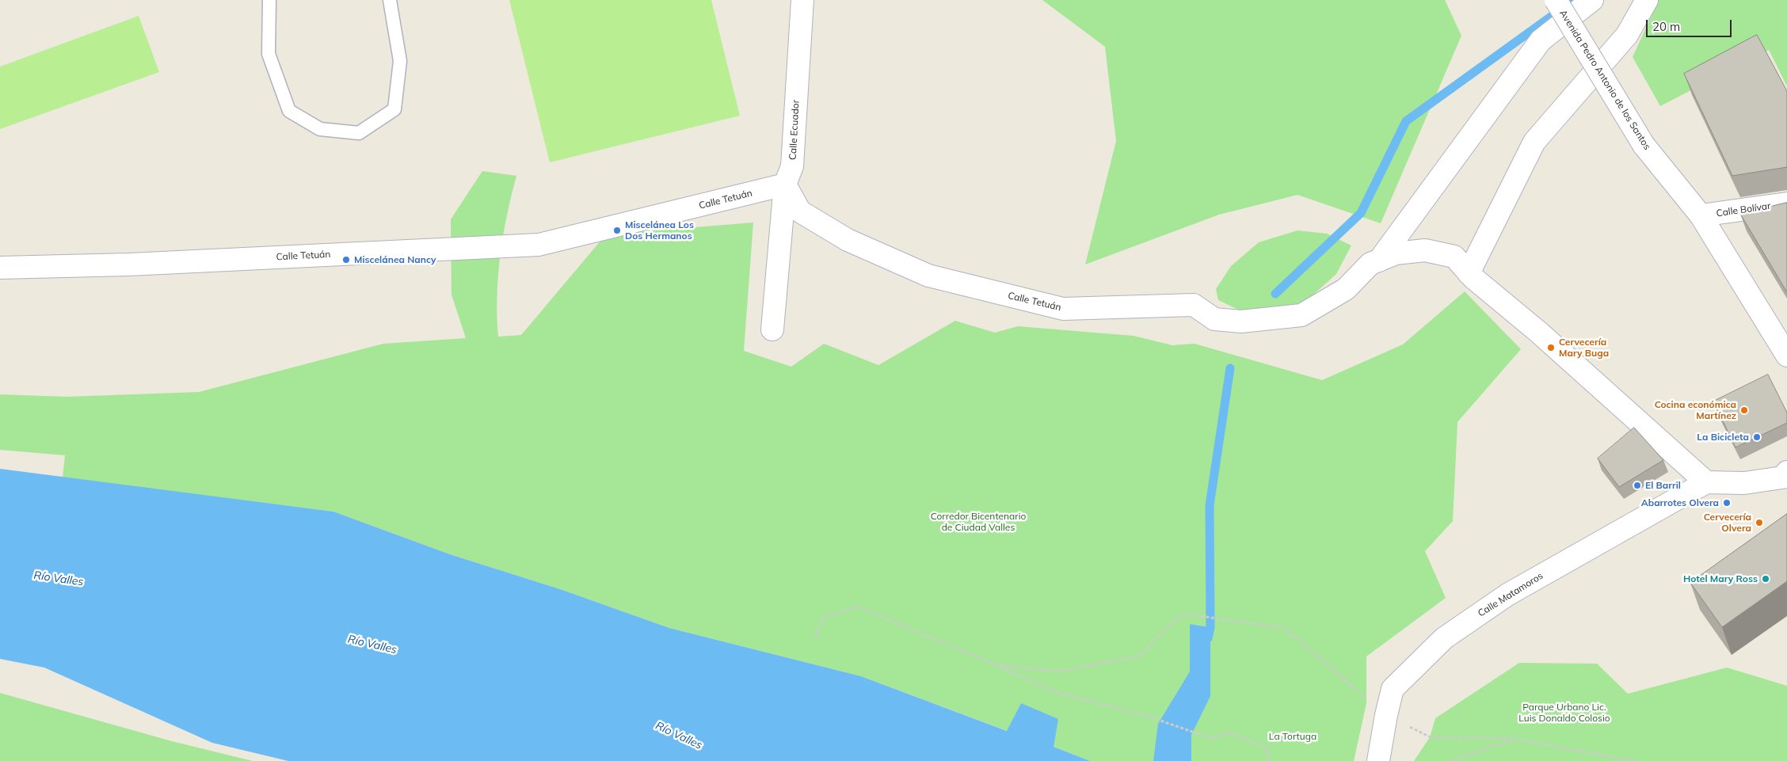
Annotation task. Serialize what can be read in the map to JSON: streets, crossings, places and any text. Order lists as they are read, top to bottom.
{
  "streets": {
    "street": [
      "Avenida Pedro Antonio de los Santos",
      "Calle Ecuador",
      "Calle Tetuán",
      "Calle Bolívar",
      "Calle Matamoros"
    ]
  },
  "crossings": [
    ["Avenida Pedro Antonio de los Santos", "Calle Bolívar"],
    ["Calle Ecuador", "Calle Tetuán"]
  ],
  "water": ["Río Valles"],
  "parks": ["Corredor Bicentenario de Ciudad Valles", "Parque Urbano Lic. Luis Donaldo Colosio", "La Tortuga"],
  "places": [
    "Miscelánea Los Dos Hermanos",
    "Miscelánea Nancy",
    "Cervecería Mary Buga",
    "Cocina económica Martínez",
    "La Bicicleta",
    "El Barril",
    "Abarrotes Olvera",
    "Cervecería Olvera",
    "Hotel Mary Ross"
  ],
  "scale_bar": "20 m"
}
